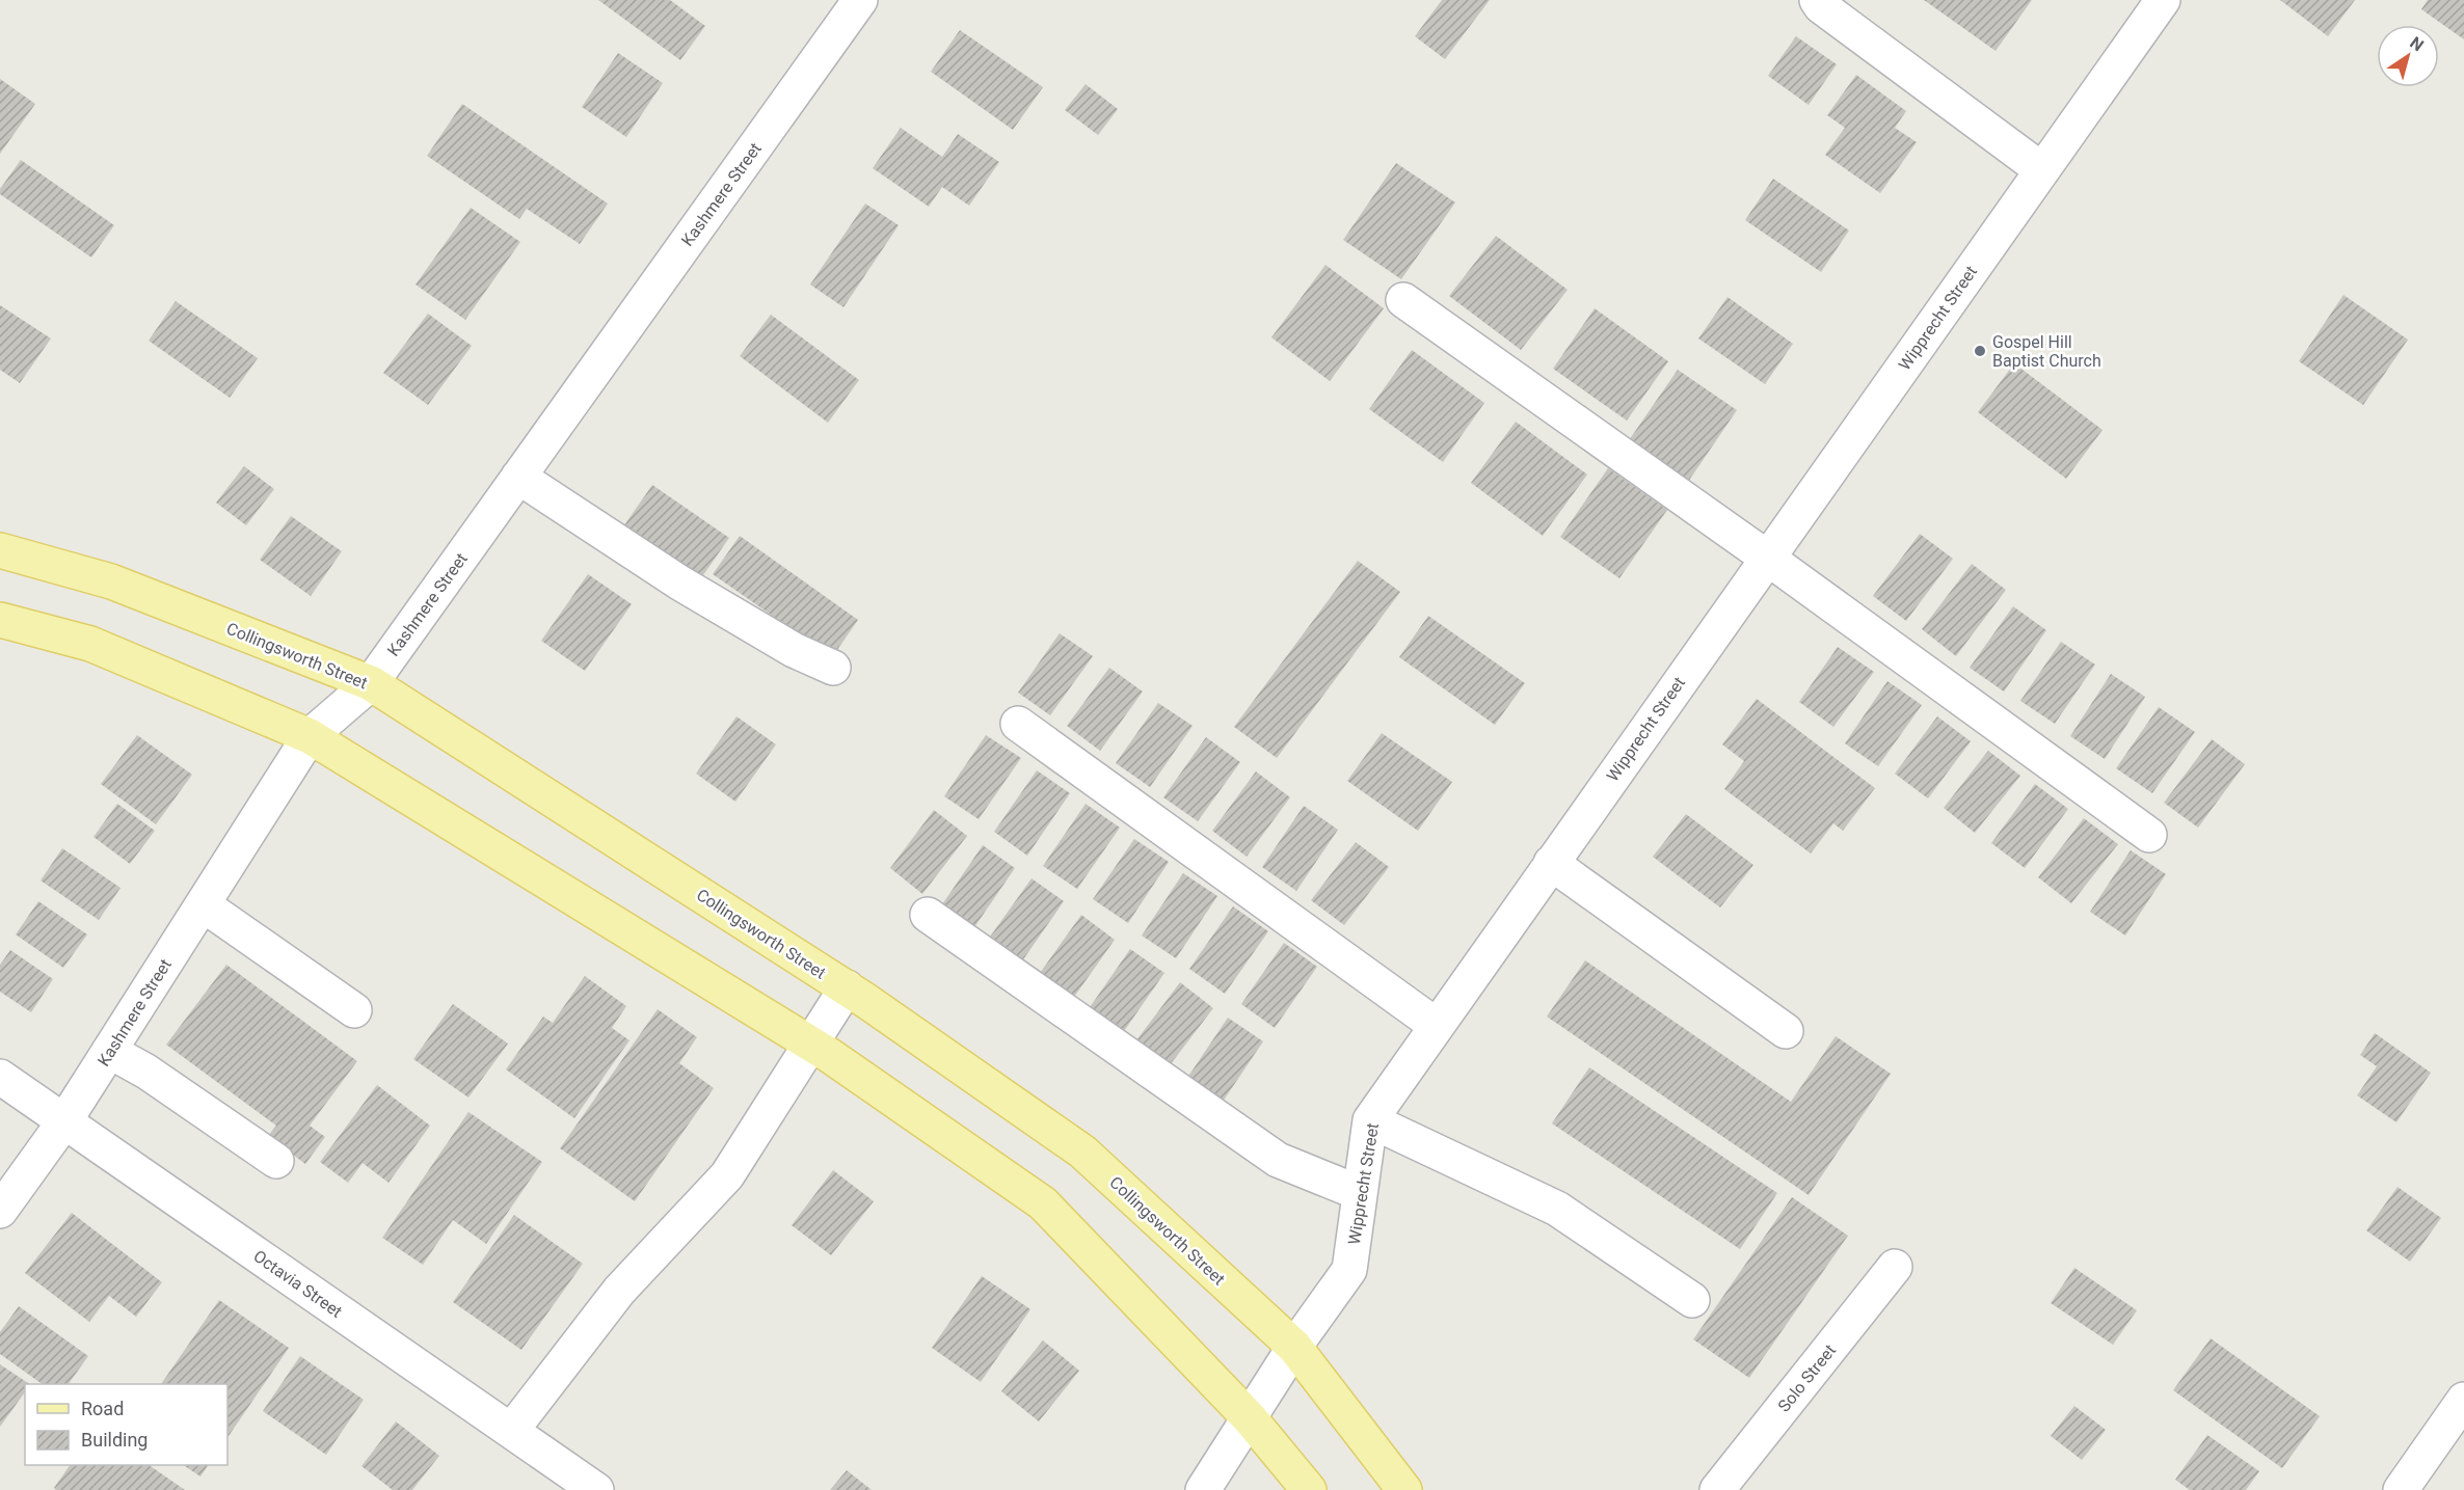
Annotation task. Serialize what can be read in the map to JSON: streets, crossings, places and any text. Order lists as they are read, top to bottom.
{
  "streets": {
    "main road": ["Collingsworth Street"],
    "street": [
      "Kashmere Street",
      "Wipprecht Street",
      "Octavia Street",
      "Solo Street"
    ]
  },
  "crossings": [
    ["Kashmere Street", "Collingsworth Street"],
    ["Kashmere Street", "Octavia Street"],
    ["Wipprecht Street", "Collingsworth Street"]
  ],
  "places": ["Gospel Hill Baptist Church"],
  "legend": ["Road", "Building"],
  "north": "top right"
}
